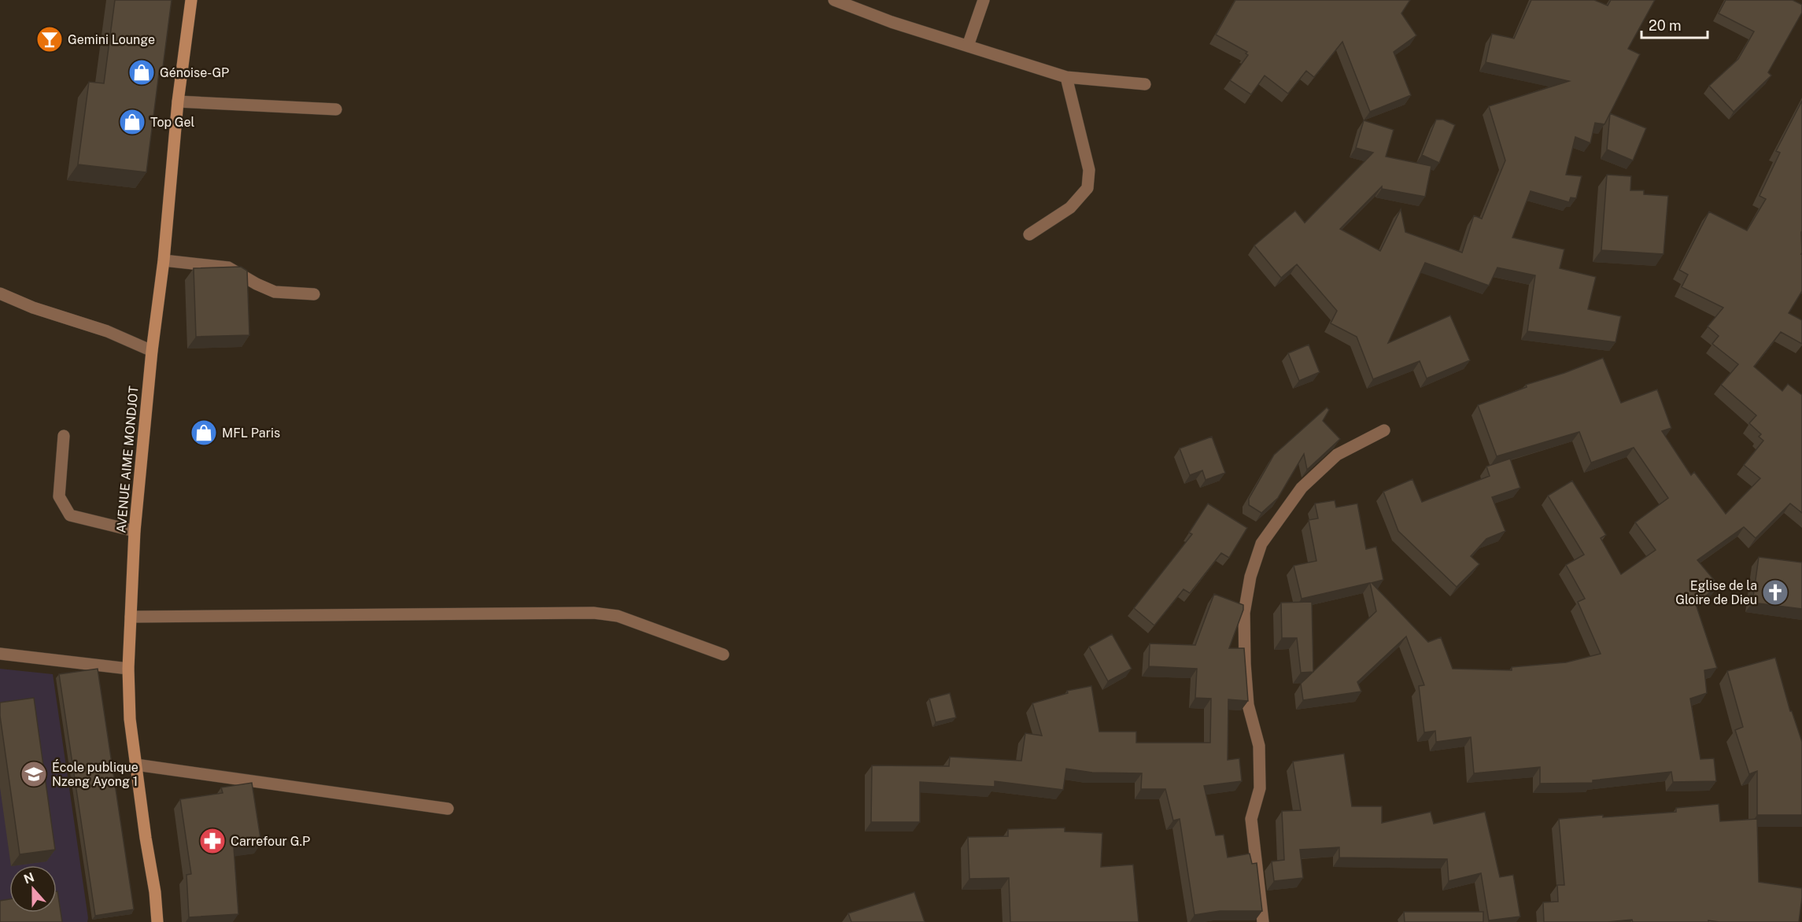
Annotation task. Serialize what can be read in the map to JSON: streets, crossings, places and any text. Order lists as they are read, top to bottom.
{
  "streets": {
    "main road": ["AVENUE AIME MONDJOT"]
  },
  "places": {
    "bar": ["Gemini Lounge"],
    "shop": ["Génoise-GP", "Top Gel", "MFL Paris"],
    "church": ["Eglise de la Gloire de Dieu"],
    "school or university": ["École publique Nzeng Ayong 1"],
    "pharmacy": ["Carrefour G.P"]
  },
  "scale_bar": "20 m",
  "north": "top"
}
